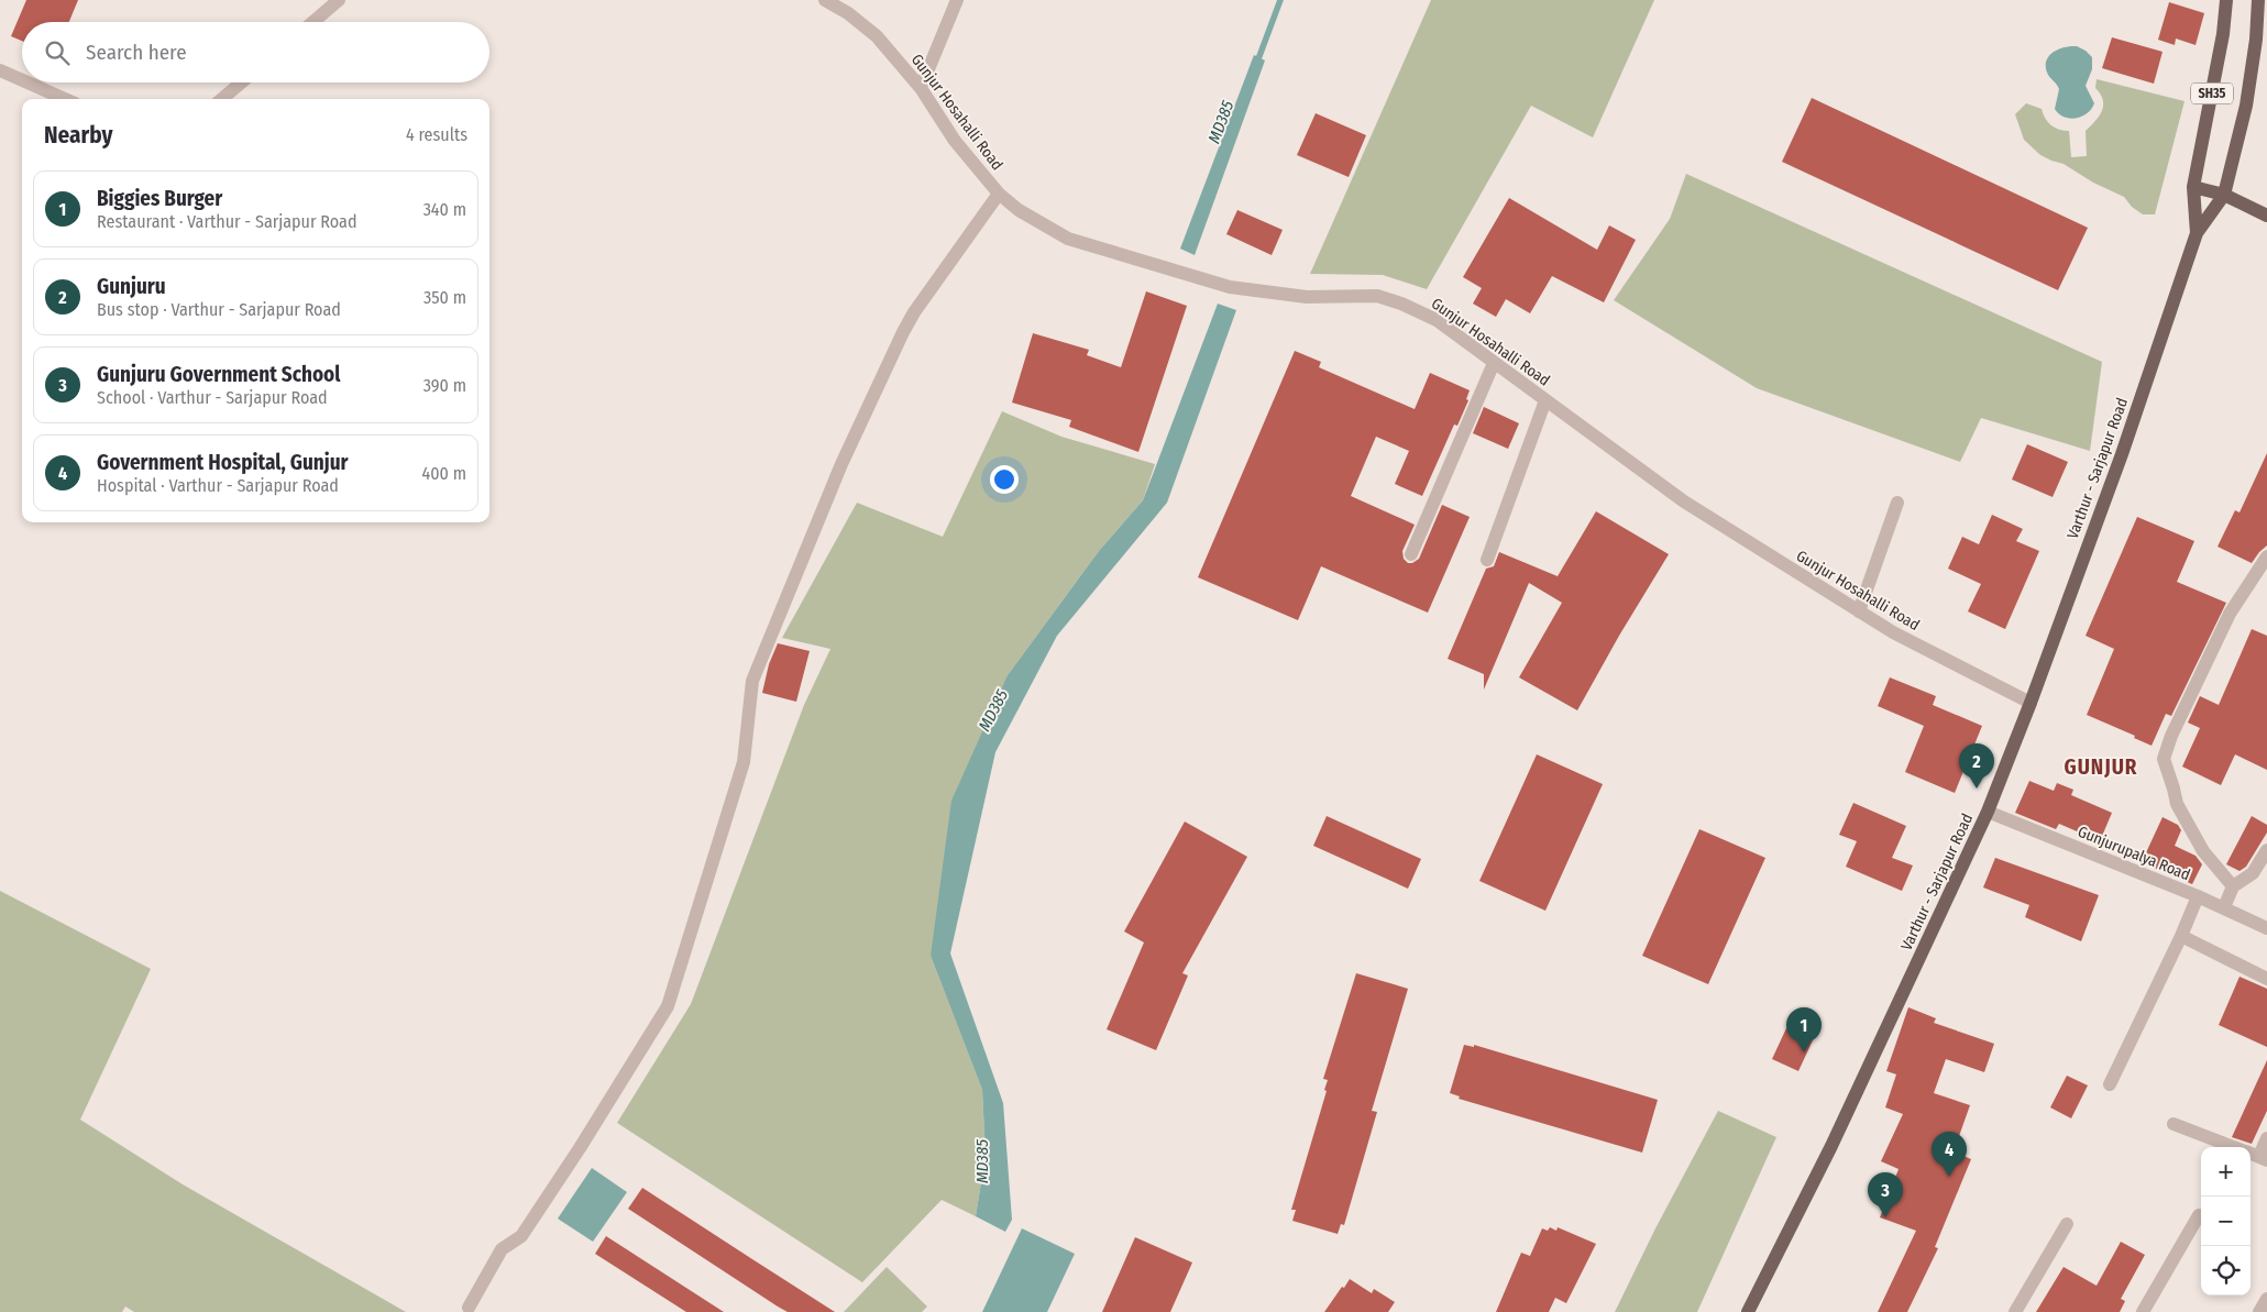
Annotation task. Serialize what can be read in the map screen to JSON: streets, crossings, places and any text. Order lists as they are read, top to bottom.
{
  "streets": {
    "main road": ["SH35", "Varthur - Sarjapur Road"],
    "street": ["Gunjur Hosahalli Road", "Gunjurupalya Road"]
  },
  "crossings": [
    ["Gunjur Hosahalli Road", "Varthur - Sarjapur Road"],
    ["Varthur - Sarjapur Road", "Gunjurupalya Road"]
  ],
  "districts": ["GUNJUR"],
  "water": ["MD385"],
  "page": {
    "search": "Search here",
    "heading": ["Nearby", "4 results"],
    "list": [
      {
        "mark": "1",
        "name": "Biggies Burger",
        "note": "Restaurant · Varthur - Sarjapur Road",
        "value": "340 m"
      },
      {
        "mark": "2",
        "name": "Gunjuru",
        "note": "Bus stop · Varthur - Sarjapur Road",
        "value": "350 m"
      },
      {
        "mark": "3",
        "name": "Gunjuru Government School",
        "note": "School · Varthur - Sarjapur Road",
        "value": "390 m"
      },
      {
        "mark": "4",
        "name": "Government Hospital, Gunjur",
        "note": "Hospital · Varthur - Sarjapur Road",
        "value": "400 m"
      }
    ],
    "pins": [
      "2",
      "1",
      "4",
      "3"
    ],
    "map_buttons": ["+", "−"]
  }
}
